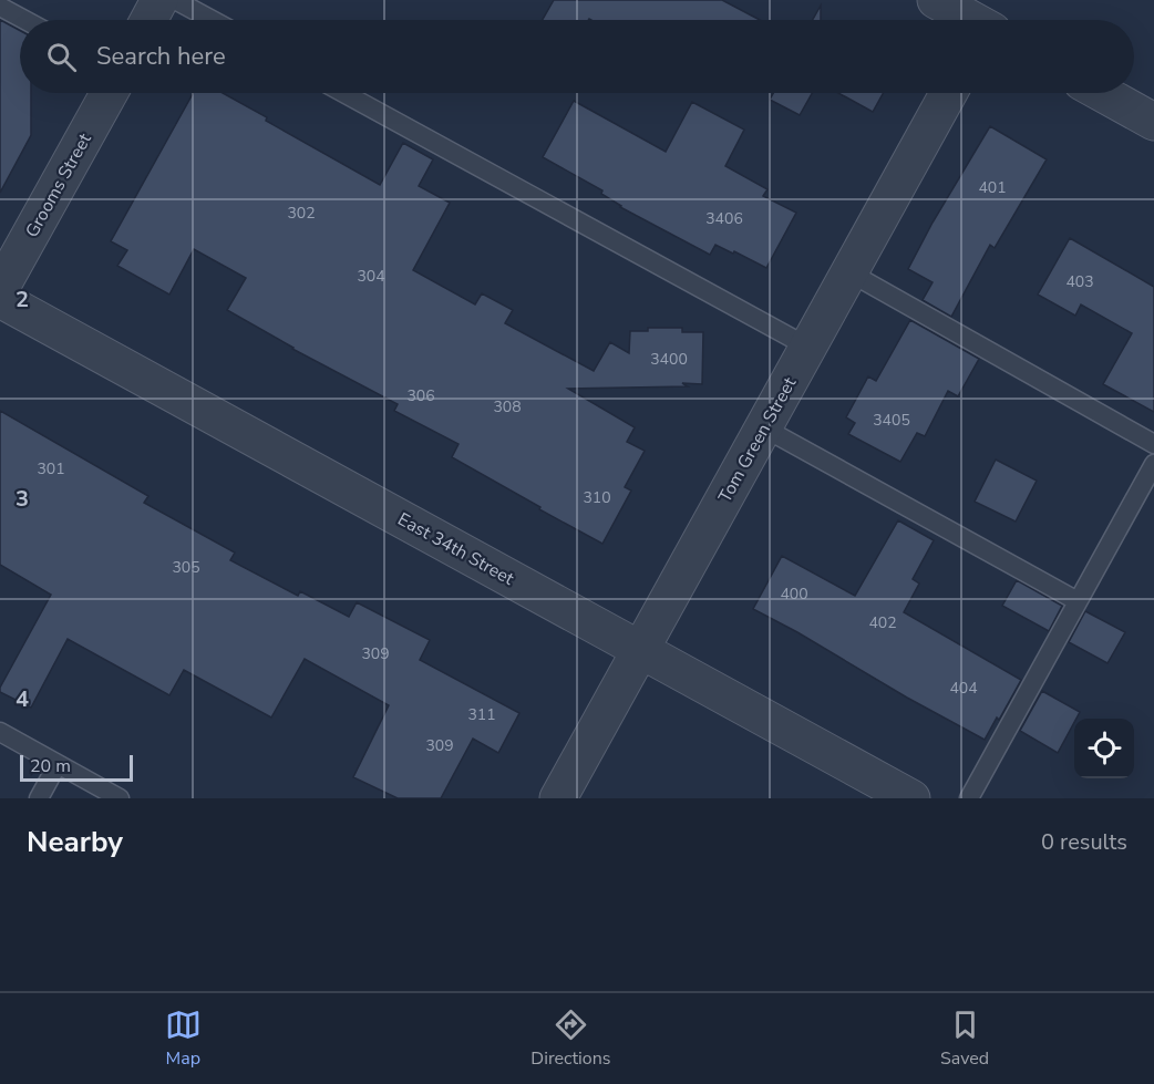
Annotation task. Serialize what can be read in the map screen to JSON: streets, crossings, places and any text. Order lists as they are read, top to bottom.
{
  "streets": {
    "street": ["Grooms Street", "Tom Green Street", "East 34th Street"]
  },
  "crossings": [
    ["Tom Green Street", "East 34th Street"]
  ],
  "house_numbers": [
    "401",
    "302",
    "3406",
    "304",
    "403",
    "3400",
    "306",
    "308",
    "3405",
    "301",
    "310",
    "305",
    "400",
    "402",
    "309",
    "404",
    "311",
    "309"
  ],
  "scale_bar": "20 m",
  "page": {
    "search": "Search here",
    "scale": "20 m",
    "heading": ["Nearby", "0 results"],
    "nav": ["Map", "Directions", "Saved"]
  },
  "grid": {
    "rows": ["2", "3", "4"]
  }
}
